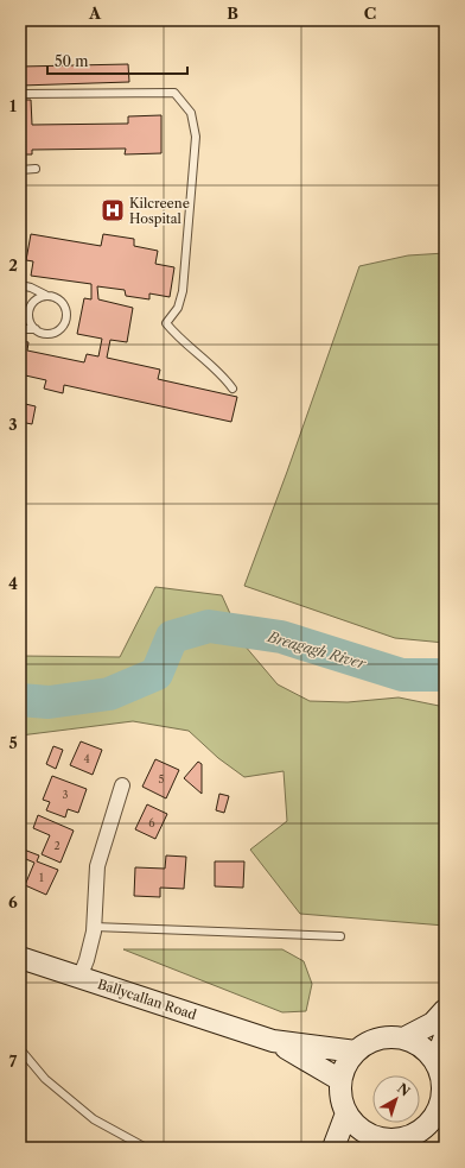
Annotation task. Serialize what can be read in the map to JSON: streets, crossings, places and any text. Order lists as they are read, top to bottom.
{
  "streets": {
    "main road": ["Ballycallan Road"]
  },
  "water": ["Breagagh River"],
  "places": {
    "hospital": ["Kilcreene Hospital"]
  },
  "house_numbers": [
    "4",
    "5",
    "3",
    "6",
    "2",
    "1"
  ],
  "scale_bar": "50 m",
  "north": "top right",
  "grid": {
    "columns": ["A", "B", "C"],
    "rows": [
      "1",
      "2",
      "3",
      "4",
      "5",
      "6",
      "7"
    ]
  }
}
